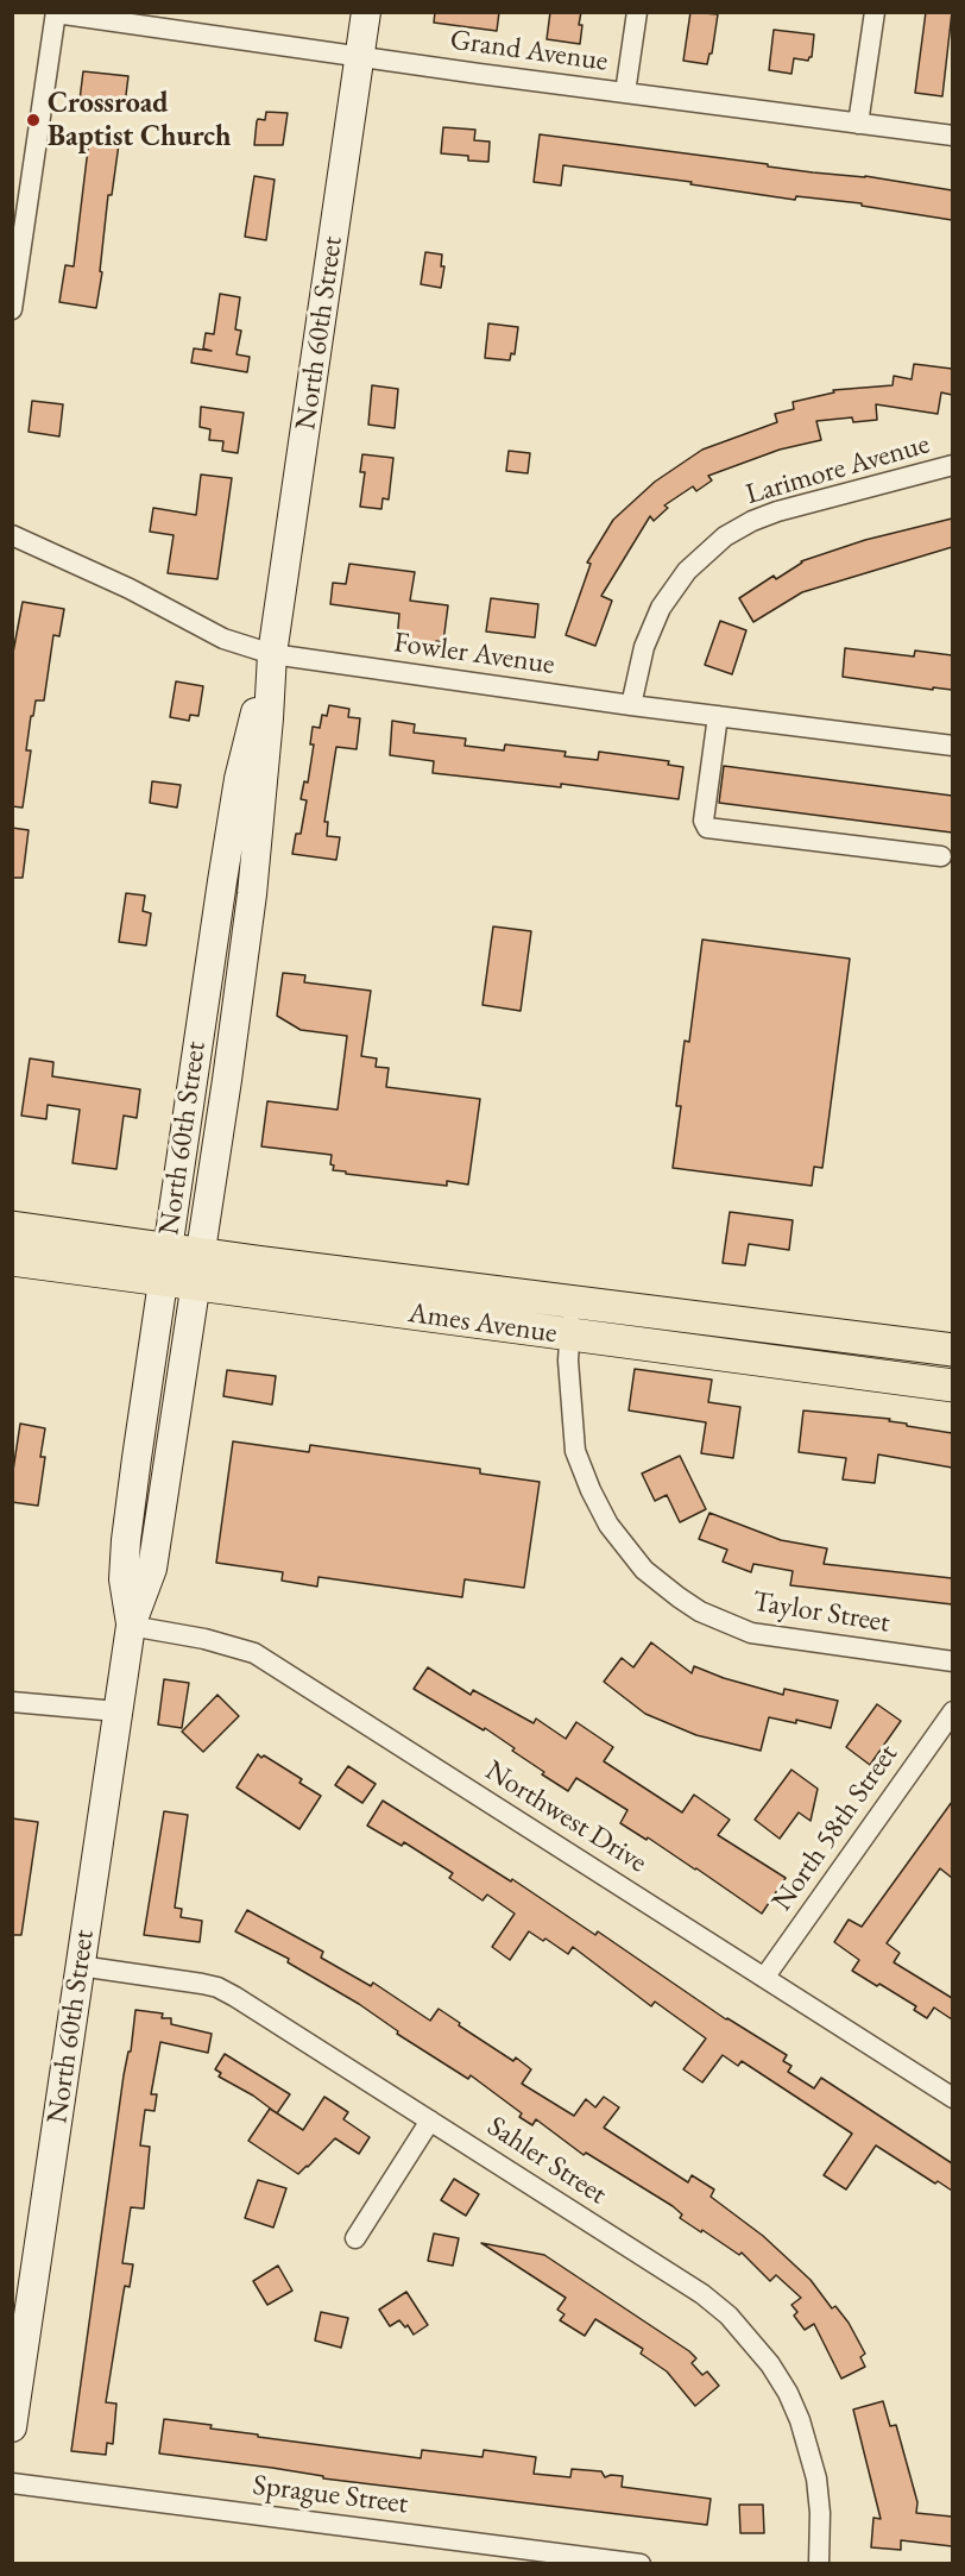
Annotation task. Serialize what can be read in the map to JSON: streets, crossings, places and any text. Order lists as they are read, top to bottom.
{
  "streets": {
    "main road": ["North 60th Street", "Ames Avenue"],
    "street": [
      "Grand Avenue",
      "Larimore Avenue",
      "Fowler Avenue",
      "Taylor Street",
      "Northwest Drive",
      "North 58th Street",
      "Sahler Street",
      "Sprague Street"
    ]
  },
  "crossings": [
    ["Grand Avenue", "North 60th Street"],
    ["North 60th Street", "Fowler Avenue"],
    ["North 60th Street", "Ames Avenue"],
    ["North 60th Street", "Northwest Drive"],
    ["North 60th Street", "Sahler Street"],
    ["Larimore Avenue", "Fowler Avenue"],
    ["Ames Avenue", "Taylor Street"],
    ["Northwest Drive", "North 58th Street"]
  ],
  "places": ["Crossroad Baptist Church"]
}
